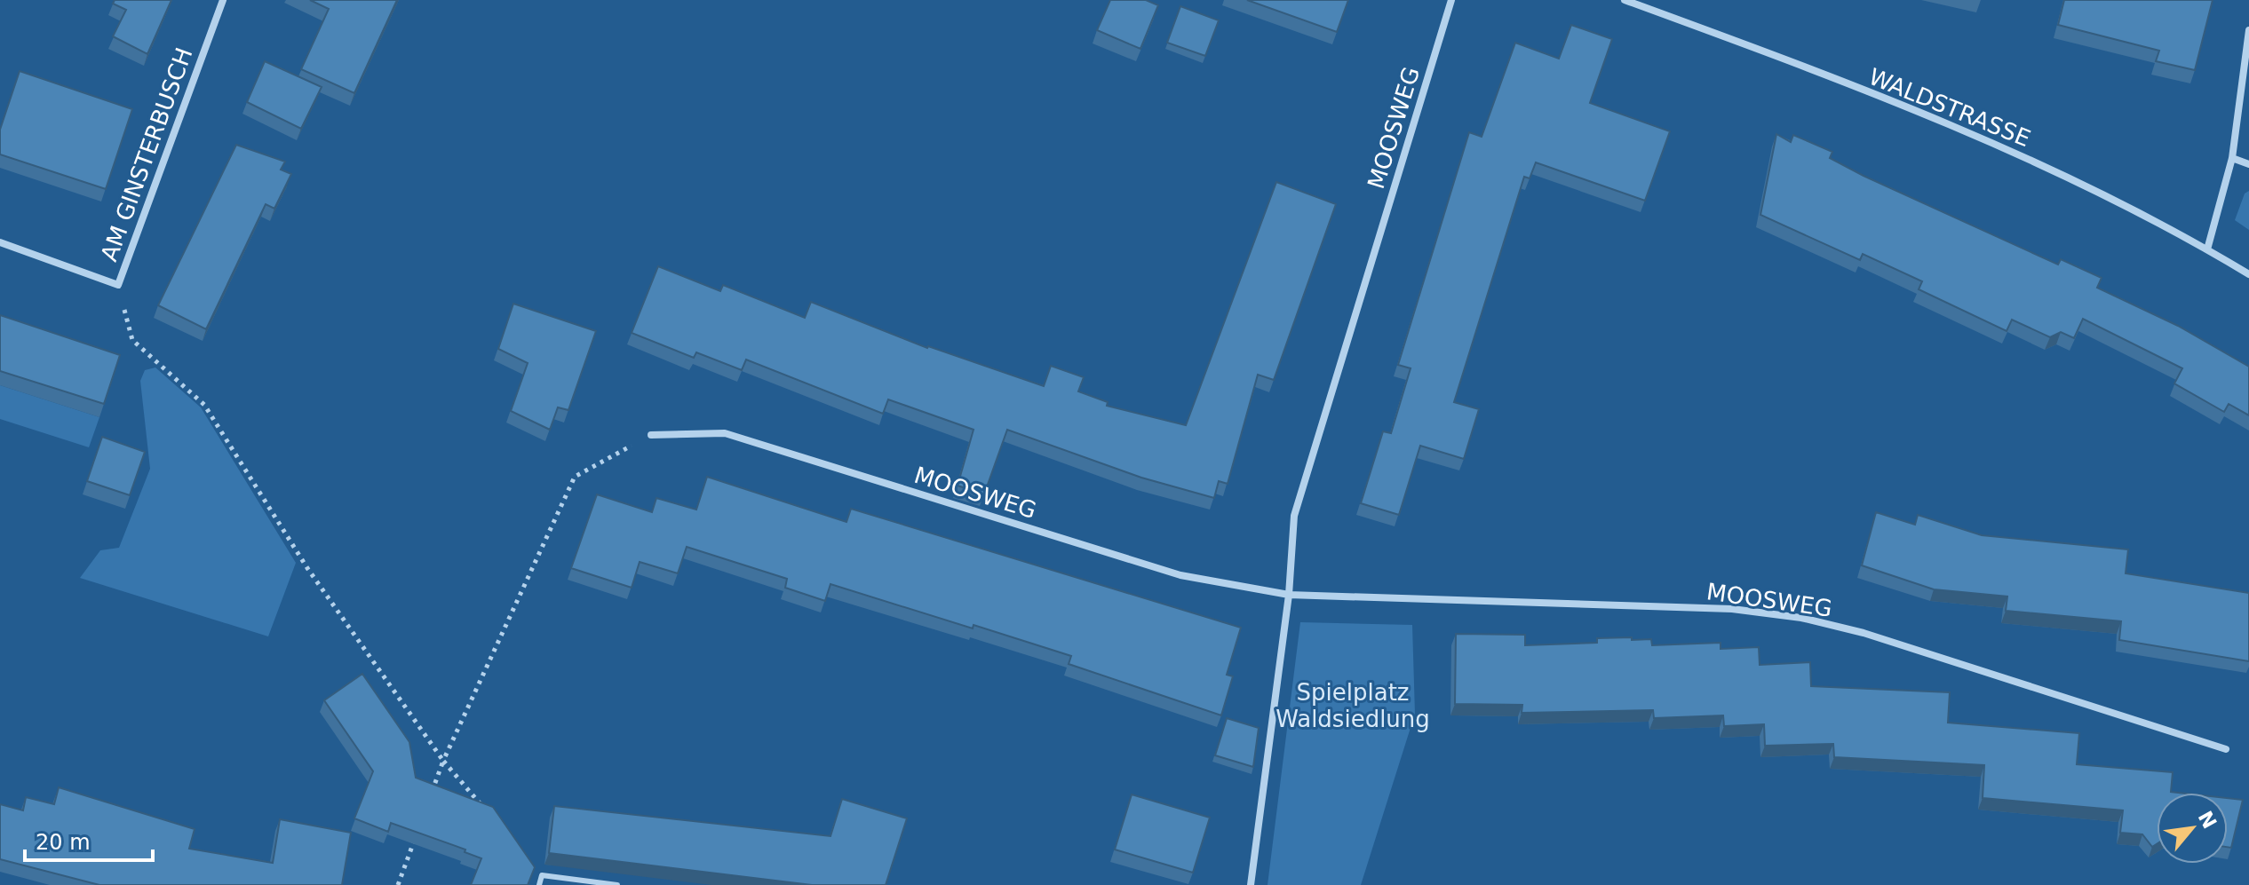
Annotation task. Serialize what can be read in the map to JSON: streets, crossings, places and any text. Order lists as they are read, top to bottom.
{
  "streets": {
    "street": ["WALDSTRASSE", "MOOSWEG", "AM GINSTERBUSCH"]
  },
  "parks": ["Spielplatz Waldsiedlung"],
  "scale_bar": "20 m",
  "north": "top right"
}
